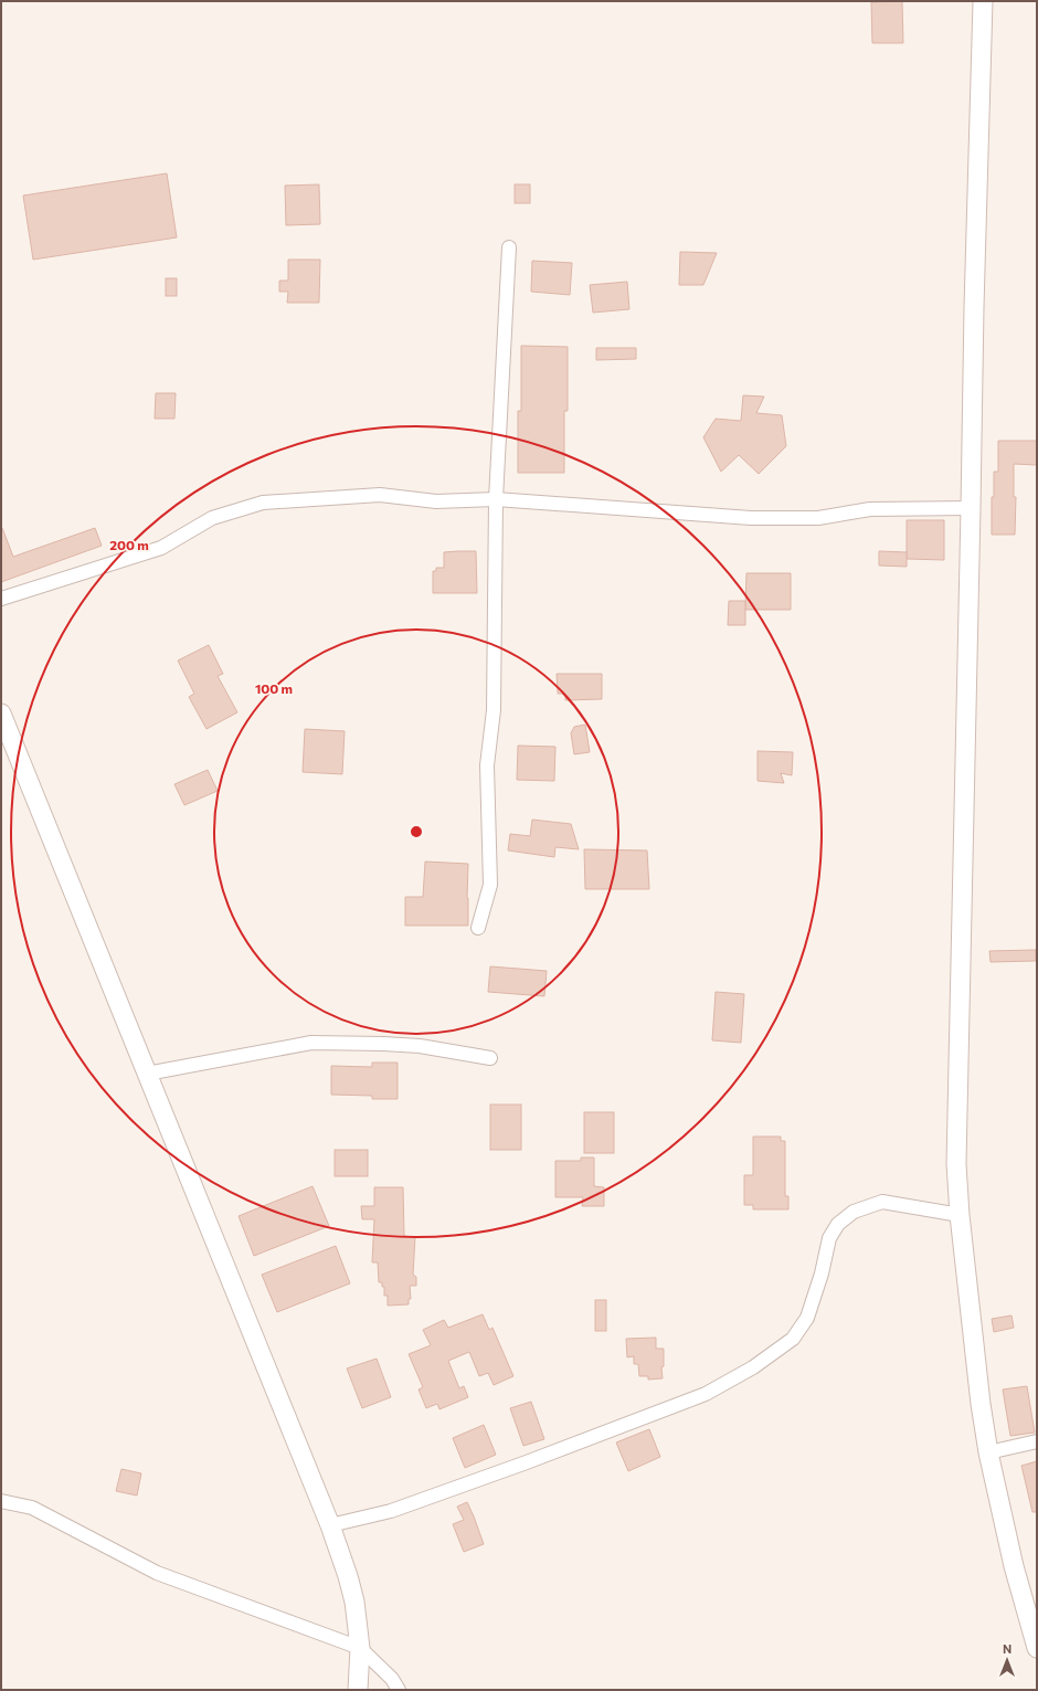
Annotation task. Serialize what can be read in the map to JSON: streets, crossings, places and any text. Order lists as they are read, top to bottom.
{
  "north": "top",
  "rings": ["200 m", "100 m"]
}
